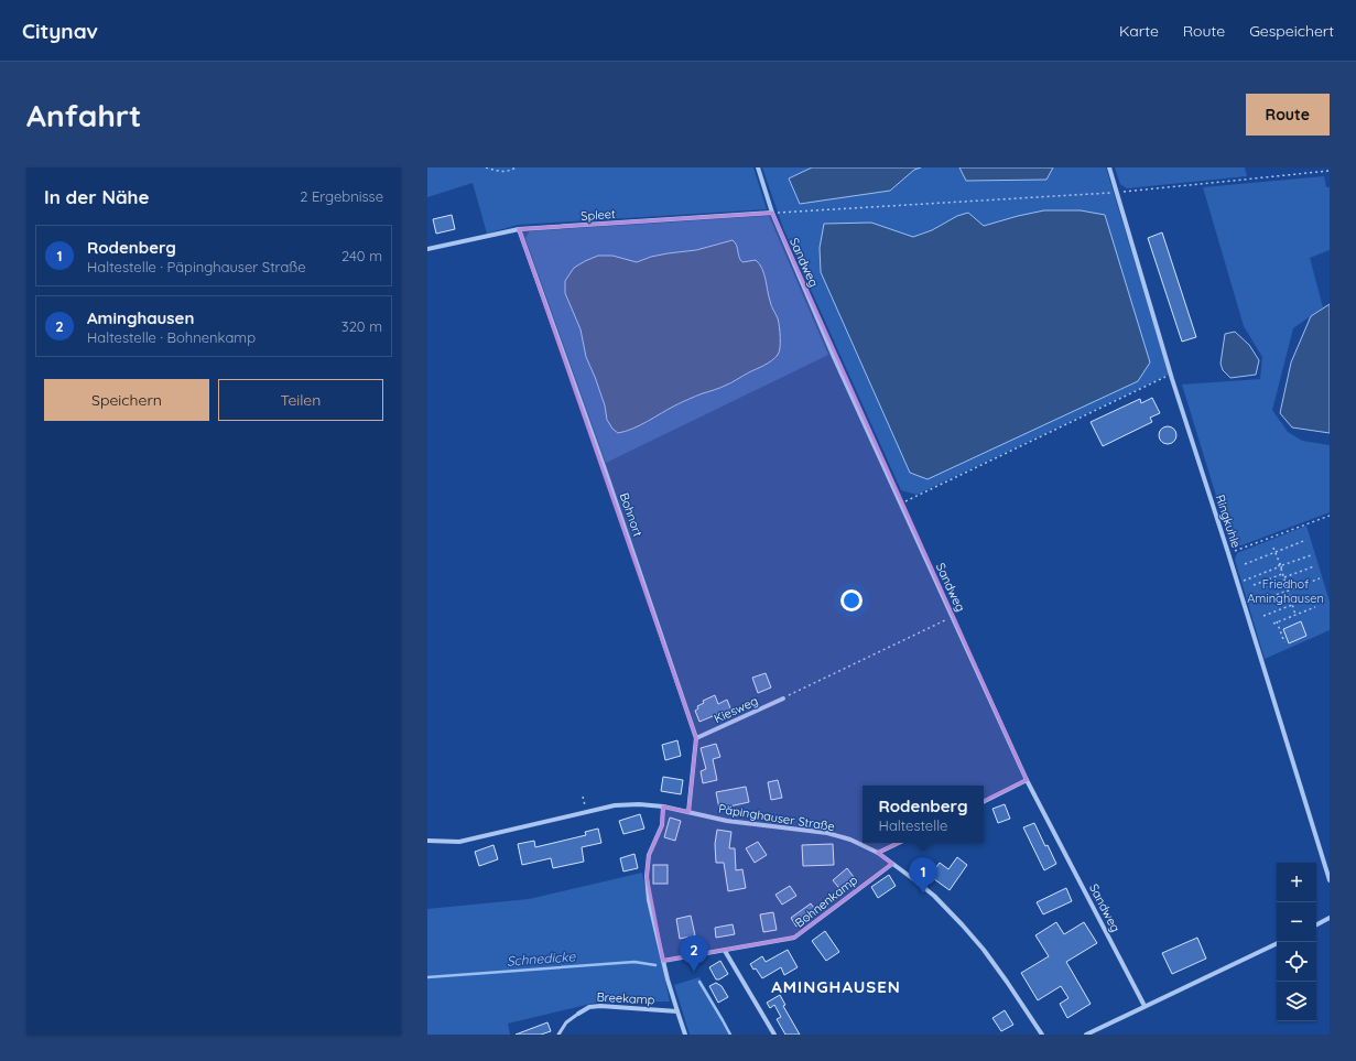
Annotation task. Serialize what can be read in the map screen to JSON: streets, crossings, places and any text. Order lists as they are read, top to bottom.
{
  "streets": {
    "street": [
      "Spleet",
      "Sandweg",
      "Bohnort",
      "Ringkuhle",
      "Kiesweg",
      "Päpinghauser Straße",
      "Bohnenkamp",
      "Breekamp"
    ]
  },
  "crossings": [
    ["Spleet", "Sandweg"],
    ["Spleet", "Bohnort"],
    ["Bohnort", "Kiesweg"],
    ["Bohnort", "Päpinghauser Straße"],
    ["Päpinghauser Straße", "Bohnenkamp"]
  ],
  "districts": ["AMINGHAUSEN"],
  "water": ["Schnedicke"],
  "parks": ["Friedhof Aminghausen"],
  "page": {
    "header": "Citynav",
    "nav": ["Karte", "Route", "Gespeichert"],
    "buttons": [
      "Route",
      ["Speichern", "Teilen"]
    ],
    "title": "Anfahrt",
    "heading": ["In der Nähe", "2 Ergebnisse"],
    "list": [
      {
        "mark": "1",
        "name": "Rodenberg",
        "note": "Haltestelle · Päpinghauser Straße",
        "value": "240 m"
      },
      {
        "mark": "2",
        "name": "Aminghausen",
        "note": "Haltestelle · Bohnenkamp",
        "value": "320 m"
      }
    ],
    "popup": ["Rodenberg", "Haltestelle"],
    "pins": ["1", "2"],
    "map_buttons": ["+", "−"]
  }
}
